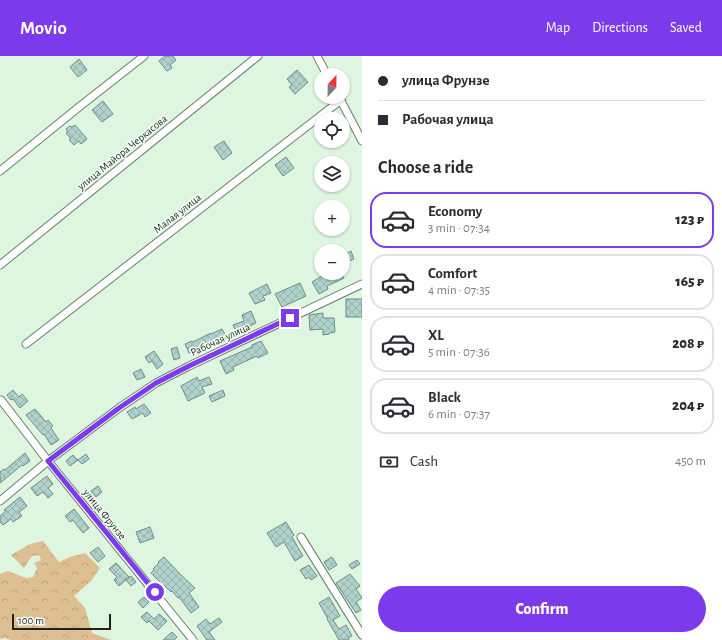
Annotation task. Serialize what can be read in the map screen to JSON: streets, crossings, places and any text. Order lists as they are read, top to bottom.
{
  "streets": {
    "street": [
      "улица Майора Черкасова",
      "Малая улица",
      "Рабочая улица",
      "улица Фрунзе"
    ]
  },
  "crossings": [
    ["Рабочая улица", "улица Фрунзе"]
  ],
  "scale_bar": "100 m",
  "north": "top",
  "page": {
    "header": "Movio",
    "nav": ["Map", "Directions", "Saved"],
    "banner": ["улица Фрунзе", "Рабочая улица"],
    "map_buttons": ["+", "−"],
    "heading": "Choose a ride",
    "list": [
      {
        "name": "Economy",
        "note": "3 min · 07:34",
        "value": "123 ₽"
      },
      {
        "name": "Comfort",
        "note": "4 min · 07:35",
        "value": "165 ₽"
      },
      {
        "name": "XL",
        "note": "5 min · 07:36",
        "value": "208 ₽"
      },
      {
        "name": "Black",
        "note": "6 min · 07:37",
        "value": "204 ₽"
      }
    ],
    "pay": ["Cash", "450 m"],
    "buttons": "Confirm",
    "scale": "100 m"
  }
}
